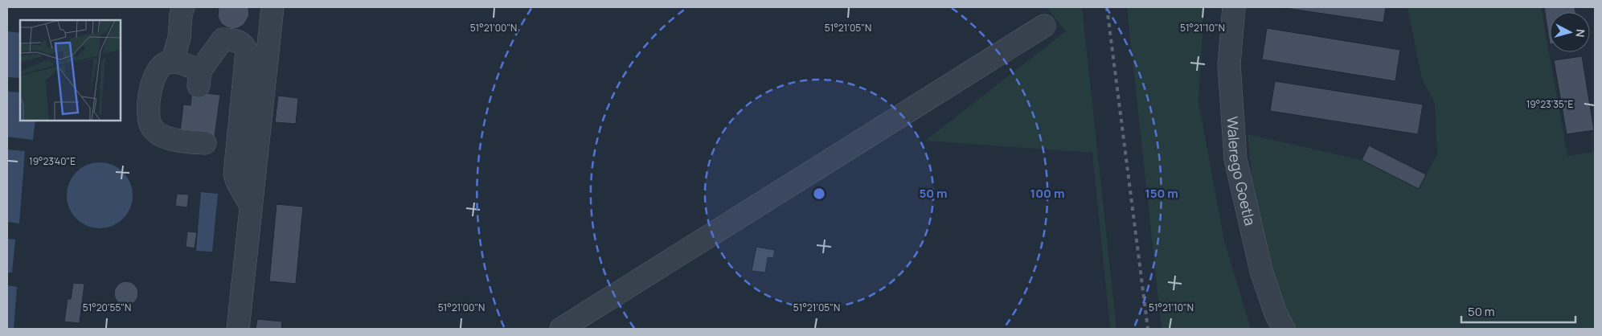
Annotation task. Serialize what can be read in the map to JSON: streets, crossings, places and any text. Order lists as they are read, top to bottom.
{
  "streets": {
    "street": ["Walerego Goetla"]
  },
  "scale_bar": "50 m",
  "north": "right",
  "coordinates": [
    "51°21'00\"N",
    "51°21'05\"N",
    "51°21'10\"N",
    "19°23'35\"E",
    "19°23'40\"E",
    "51°20'55\"N"
  ],
  "rings": ["50 m", "100 m", "150 m"]
}
